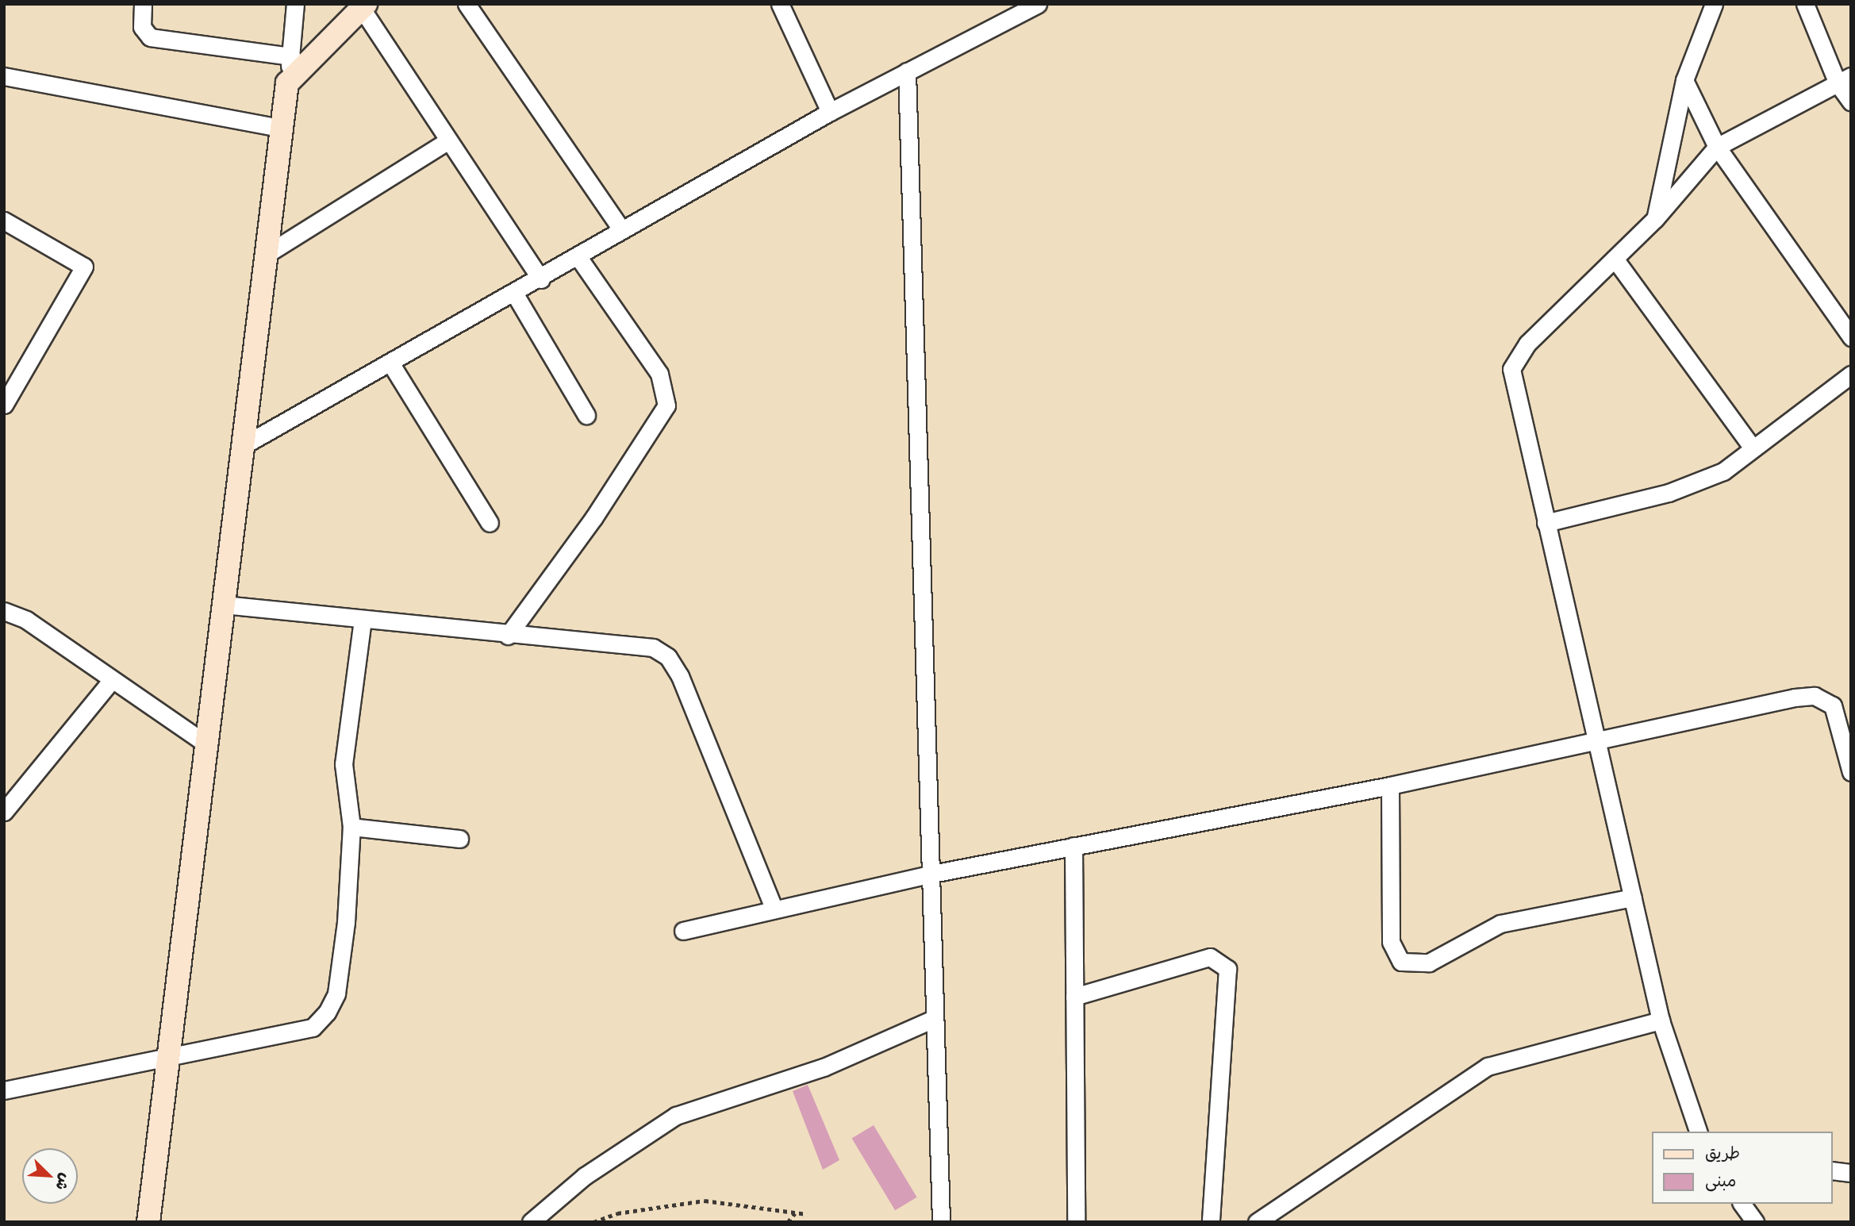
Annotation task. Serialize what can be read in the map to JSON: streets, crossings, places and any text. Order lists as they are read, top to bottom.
{
  "legend": ["طريق", "مبنى"],
  "north": "bottom right"
}
